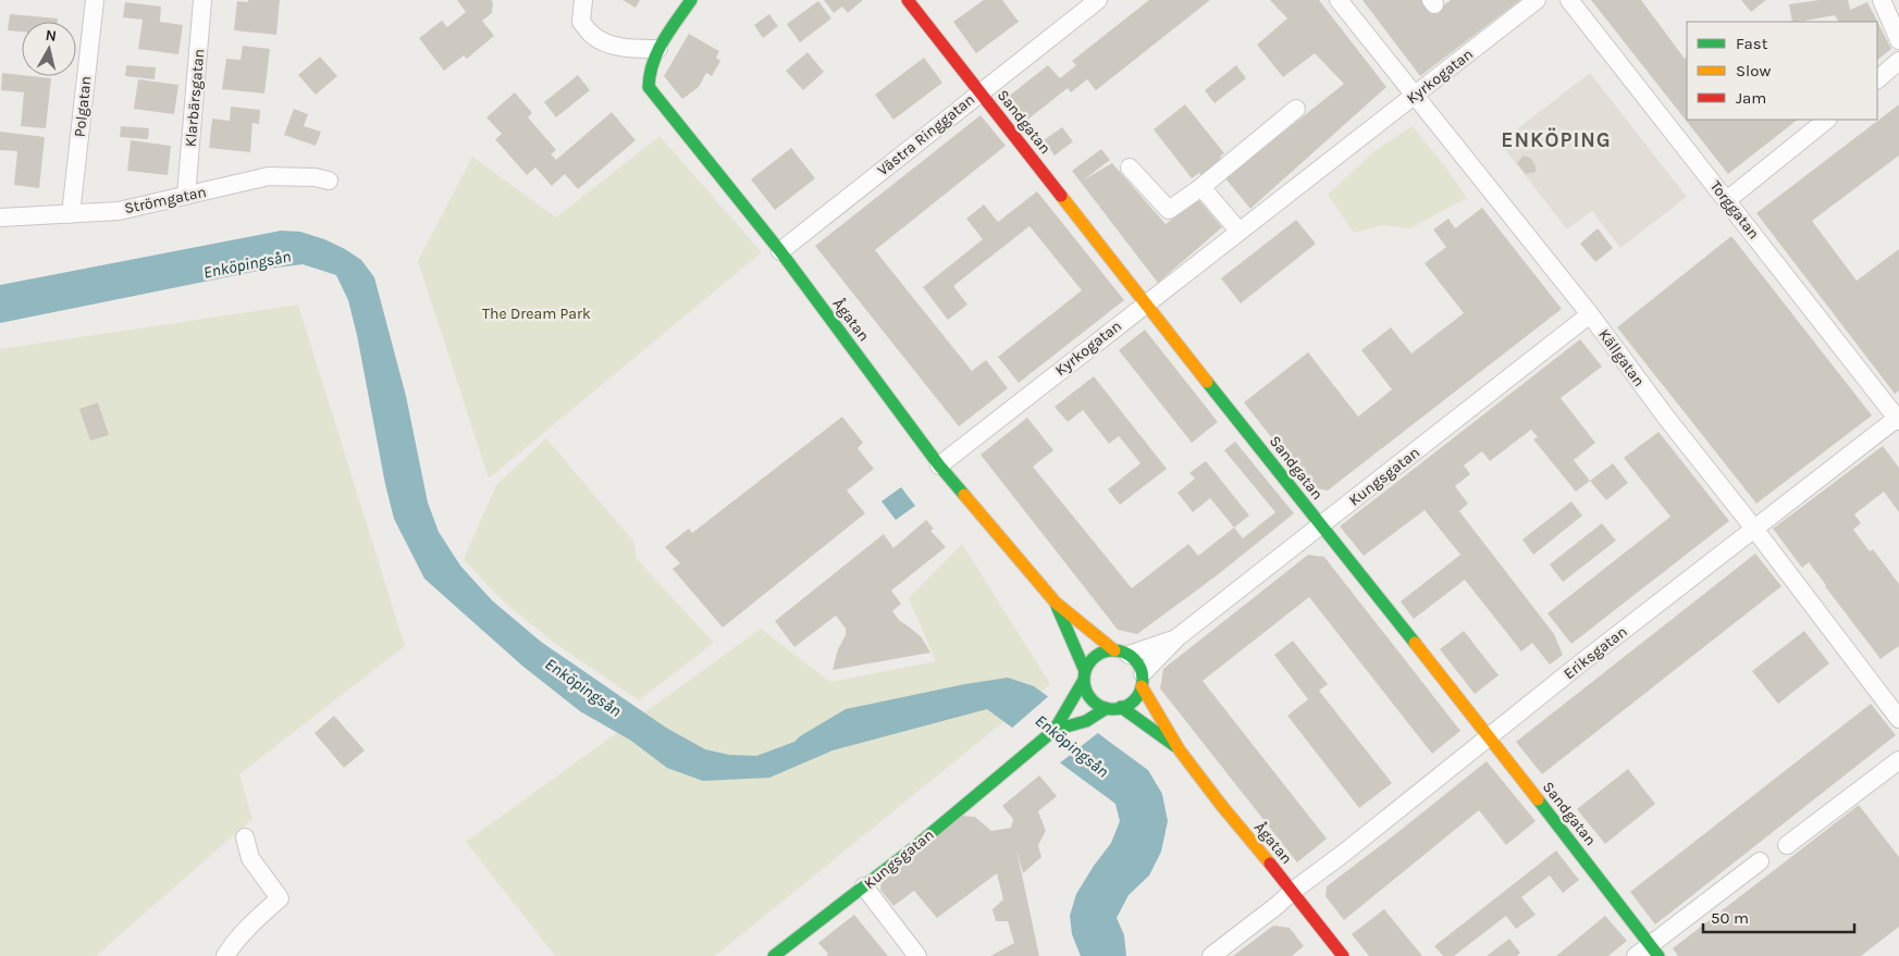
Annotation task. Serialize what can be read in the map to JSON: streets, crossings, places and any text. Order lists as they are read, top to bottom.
{
  "streets": {
    "street": [
      "Kyrkogatan",
      "Klarbärsgatan",
      "Polgatan",
      "Sandgatan",
      "Västra Ringgatan",
      "Strömgatan",
      "Torggatan",
      "Ågatan",
      "Källgatan",
      "Kungsgatan",
      "Eriksgatan"
    ]
  },
  "crossings": [
    ["Kyrkogatan", "Sandgatan"],
    ["Kyrkogatan", "Ågatan"],
    ["Kyrkogatan", "Källgatan"],
    ["Klarbärsgatan", "Strömgatan"],
    ["Polgatan", "Strömgatan"],
    ["Sandgatan", "Västra Ringgatan"],
    ["Sandgatan", "Kungsgatan"],
    ["Sandgatan", "Eriksgatan"],
    ["Västra Ringgatan", "Ågatan"],
    ["Torggatan", "Eriksgatan"],
    ["Ågatan", "Kungsgatan"],
    ["Ågatan", "Eriksgatan"],
    ["Källgatan", "Kungsgatan"],
    ["Källgatan", "Eriksgatan"]
  ],
  "districts": ["ENKÖPING"],
  "water": ["Enköpingsån"],
  "parks": ["The Dream Park"],
  "legend": ["Fast", "Slow", "Jam"],
  "scale_bar": "50 m",
  "north": "top"
}
